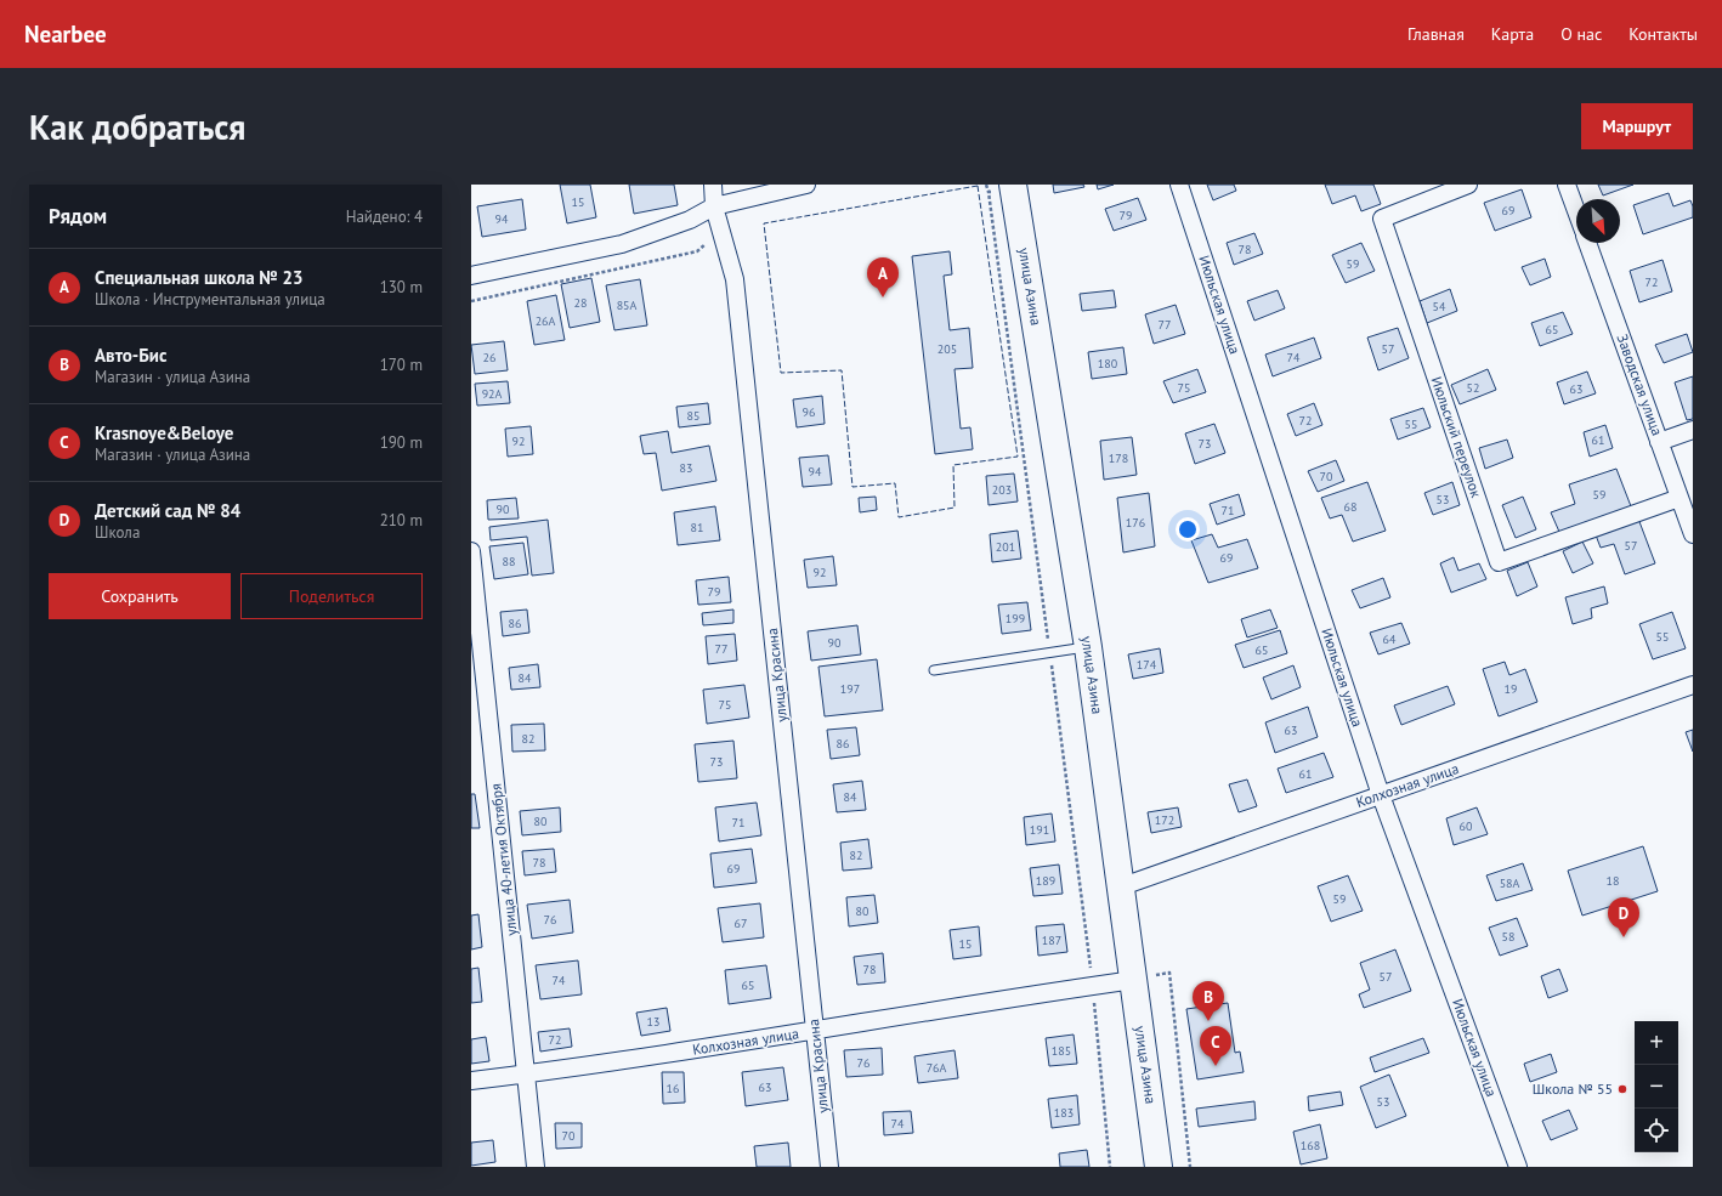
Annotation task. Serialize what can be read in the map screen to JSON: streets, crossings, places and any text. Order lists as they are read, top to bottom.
{
  "streets": {
    "main road": ["улица Азина"],
    "street": [
      "Июльская улица",
      "Заводская улица",
      "Июльский переулок",
      "улица Красина",
      "Колхозная улица",
      "улица 40-летия Октября"
    ]
  },
  "crossings": [
    ["улица Азина", "Колхозная улица"],
    ["Июльская улица", "Колхозная улица"],
    ["Заводская улица", "Июльский переулок"],
    ["улица Красина", "Колхозная улица"],
    ["Колхозная улица", "улица 40-летия Октября"]
  ],
  "places": ["Школа № 55"],
  "house_numbers": [
    "15",
    "69",
    "79",
    "94",
    "78",
    "59",
    "72",
    "28",
    "85А",
    "54",
    "26А",
    "77",
    "65",
    "205",
    "57",
    "26",
    "74",
    "180",
    "75",
    "52",
    "63",
    "92А",
    "96",
    "85",
    "72",
    "55",
    "61",
    "92",
    "73",
    "178",
    "83",
    "94",
    "70",
    "203",
    "59",
    "53",
    "68",
    "90",
    "71",
    "176",
    "81",
    "57",
    "201",
    "69",
    "88",
    "92",
    "79",
    "199",
    "86",
    "55",
    "64",
    "90",
    "77",
    "65",
    "174",
    "84",
    "197",
    "19",
    "75",
    "63",
    "82",
    "86",
    "73",
    "61",
    "84",
    "172",
    "80",
    "71",
    "60",
    "191",
    "82",
    "78",
    "69",
    "189",
    "18",
    "58А",
    "59",
    "80",
    "76",
    "67",
    "58",
    "187",
    "15",
    "78",
    "57",
    "74",
    "65",
    "13",
    "72",
    "185",
    "76",
    "76А",
    "63",
    "16",
    "53",
    "183",
    "74",
    "70",
    "168"
  ],
  "north": "bottom right",
  "page": {
    "header": "Nearbee",
    "nav": [
      "Главная",
      "Карта",
      "О нас",
      "Контакты"
    ],
    "buttons": [
      "Маршрут",
      ["Сохранить", "Поделиться"]
    ],
    "title": "Как добраться",
    "heading": ["Рядом", "Найдено: 4"],
    "list": [
      {
        "mark": "A",
        "name": "Специальная школа № 23",
        "note": "Школа · Инструментальная улица",
        "value": "130 m"
      },
      {
        "mark": "B",
        "name": "Авто-Бис",
        "note": "Магазин · улица Азина",
        "value": "170 m"
      },
      {
        "mark": "C",
        "name": "Krasnoye&Beloye",
        "note": "Магазин · улица Азина",
        "value": "190 m"
      },
      {
        "mark": "D",
        "name": "Детский сад № 84",
        "note": "Школа",
        "value": "210 m"
      }
    ],
    "pins": [
      "A",
      "D",
      "B",
      "C"
    ],
    "map_buttons": ["+", "−"]
  }
}
